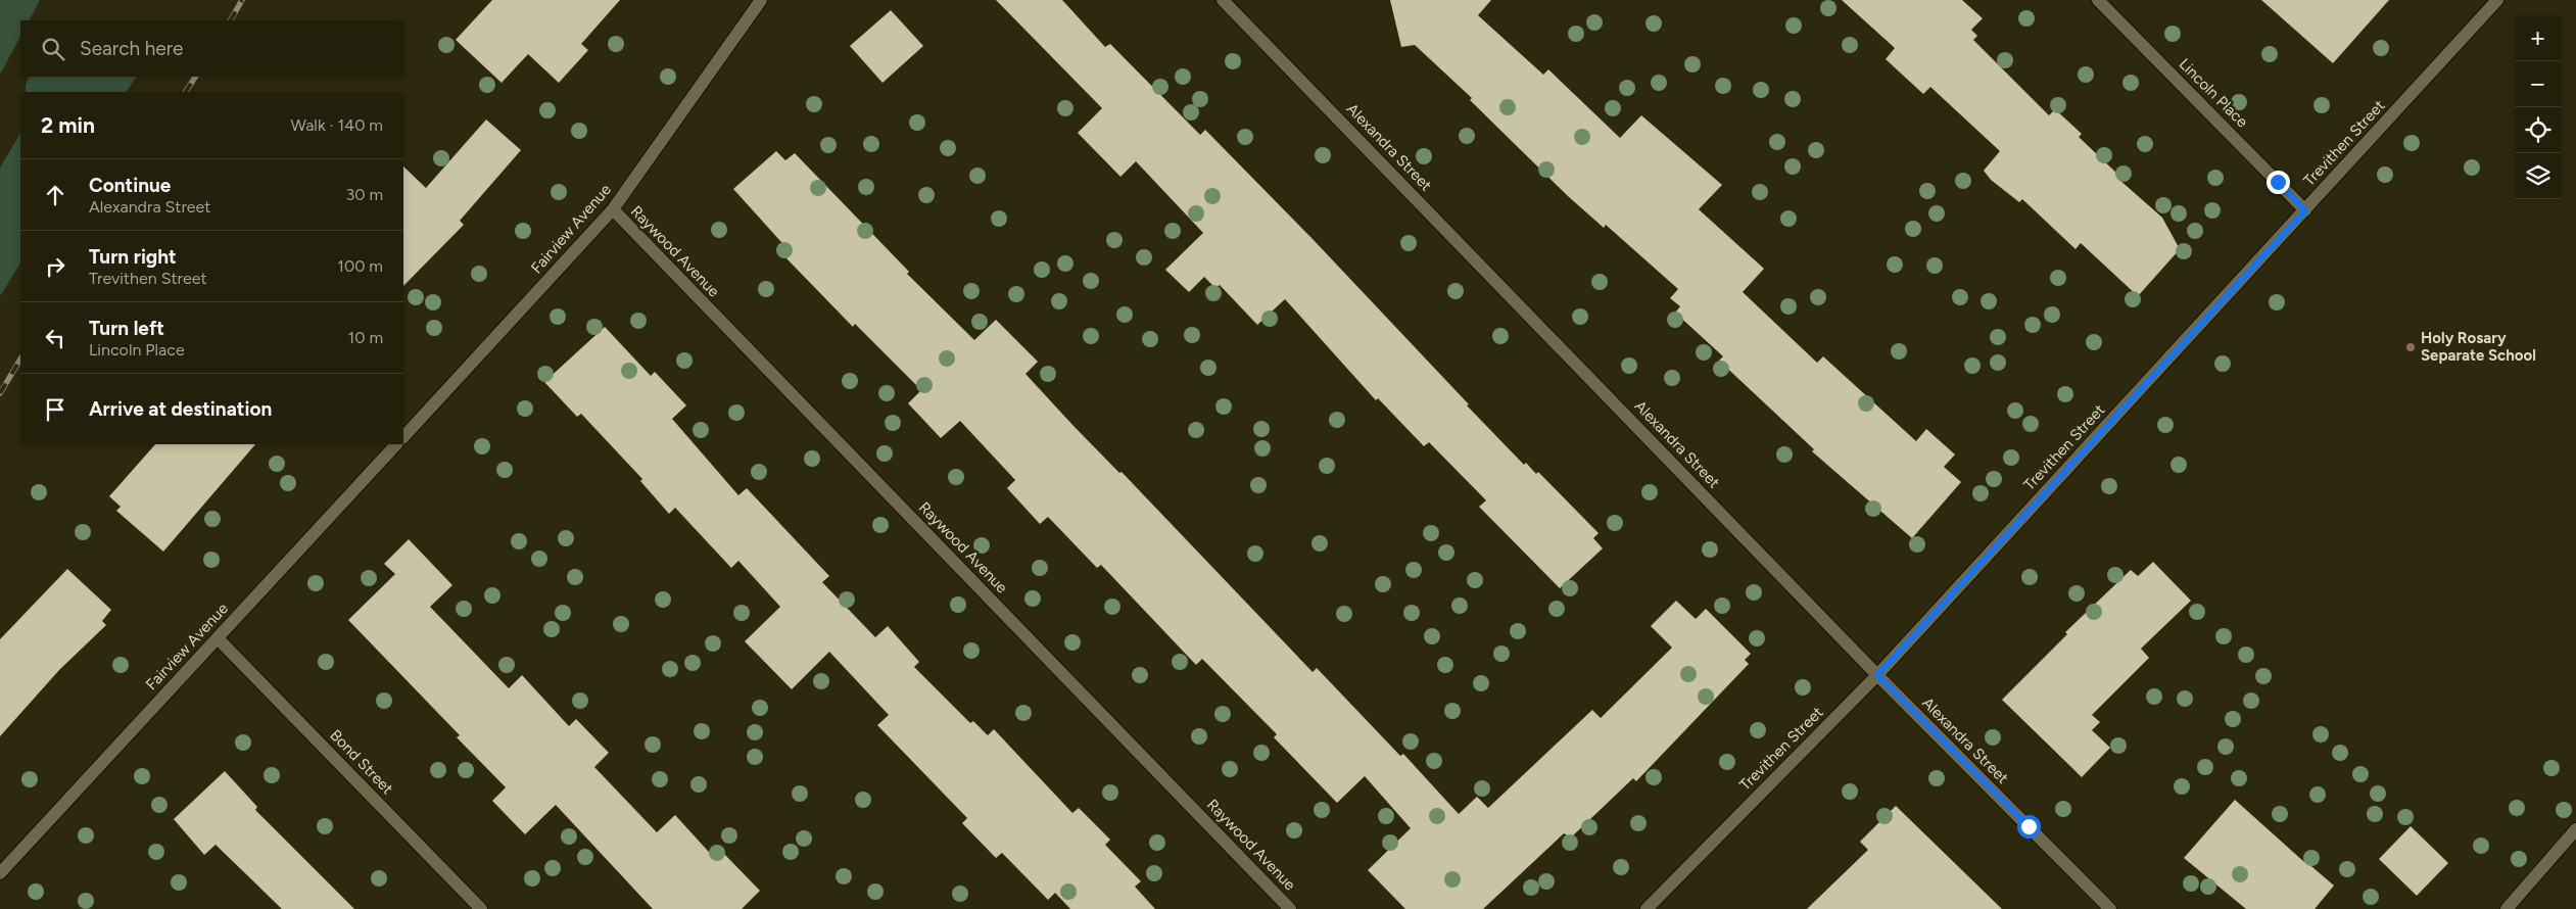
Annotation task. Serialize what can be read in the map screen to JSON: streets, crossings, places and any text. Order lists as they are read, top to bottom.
{
  "streets": {
    "street": [
      "Lincoln Place",
      "Trevithen Street",
      "Alexandra Street",
      "Fairview Avenue",
      "Raywood Avenue",
      "Bond Street"
    ]
  },
  "crossings": [
    ["Lincoln Place", "Trevithen Street"],
    ["Trevithen Street", "Alexandra Street"],
    ["Fairview Avenue", "Raywood Avenue"],
    ["Fairview Avenue", "Bond Street"]
  ],
  "places": ["Holy Rosary Separate School"],
  "page": {
    "map_buttons": ["+", "−"],
    "search": "Search here",
    "heading": ["2 min", "Walk · 140 m"],
    "list": [
      ["Continue", "Alexandra Street", "30 m"],
      ["Turn right", "Trevithen Street", "100 m"],
      ["Turn left", "Lincoln Place", "10 m"],
      "Arrive at destination"
    ]
  }
}
